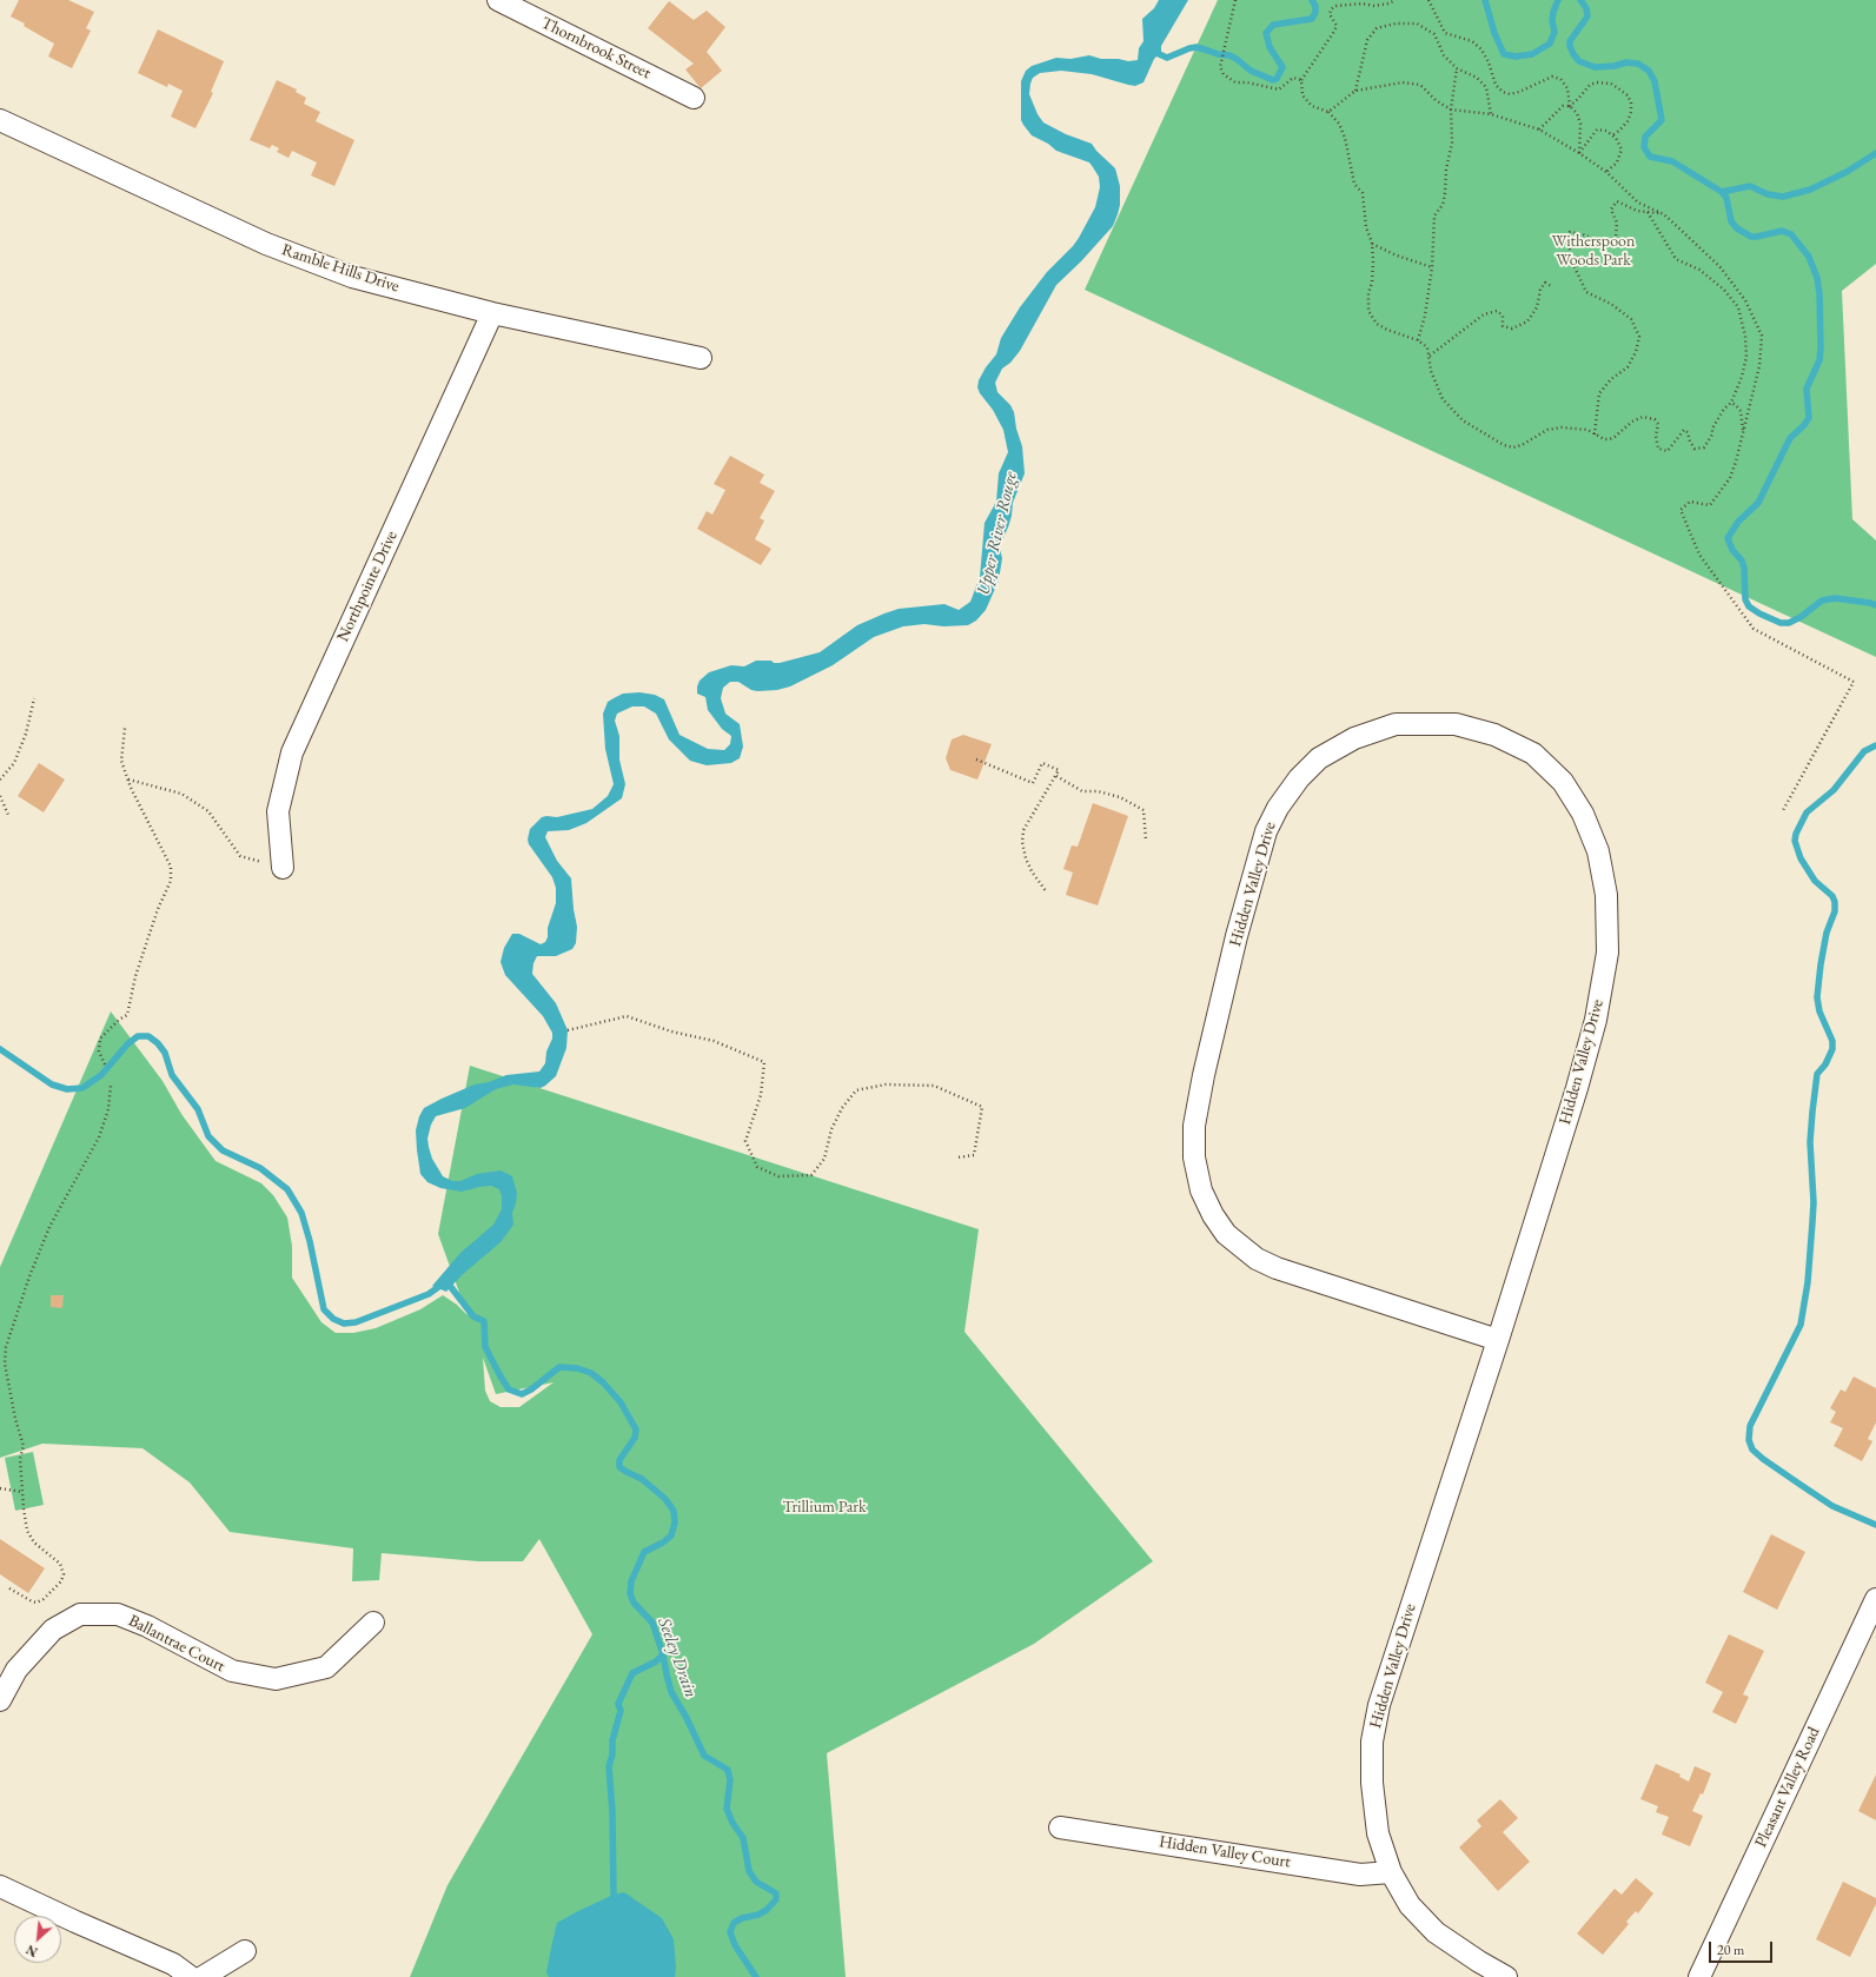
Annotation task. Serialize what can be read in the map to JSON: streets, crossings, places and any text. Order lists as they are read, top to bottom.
{
  "streets": {
    "street": [
      "Thornbrook Street",
      "Ramble Hills Drive",
      "Northpointe Drive",
      "Hidden Valley Drive",
      "Ballantrae Court",
      "Pleasant Valley Road",
      "Hidden Valley Court"
    ]
  },
  "crossings": [
    ["Ramble Hills Drive", "Northpointe Drive"],
    ["Hidden Valley Drive", "Hidden Valley Court"]
  ],
  "water": ["Upper River Rouge", "Seeley Drain"],
  "parks": ["Witherspoon Woods Park", "Trillium Park"],
  "scale_bar": "20 m",
  "north": "bottom left"
}
